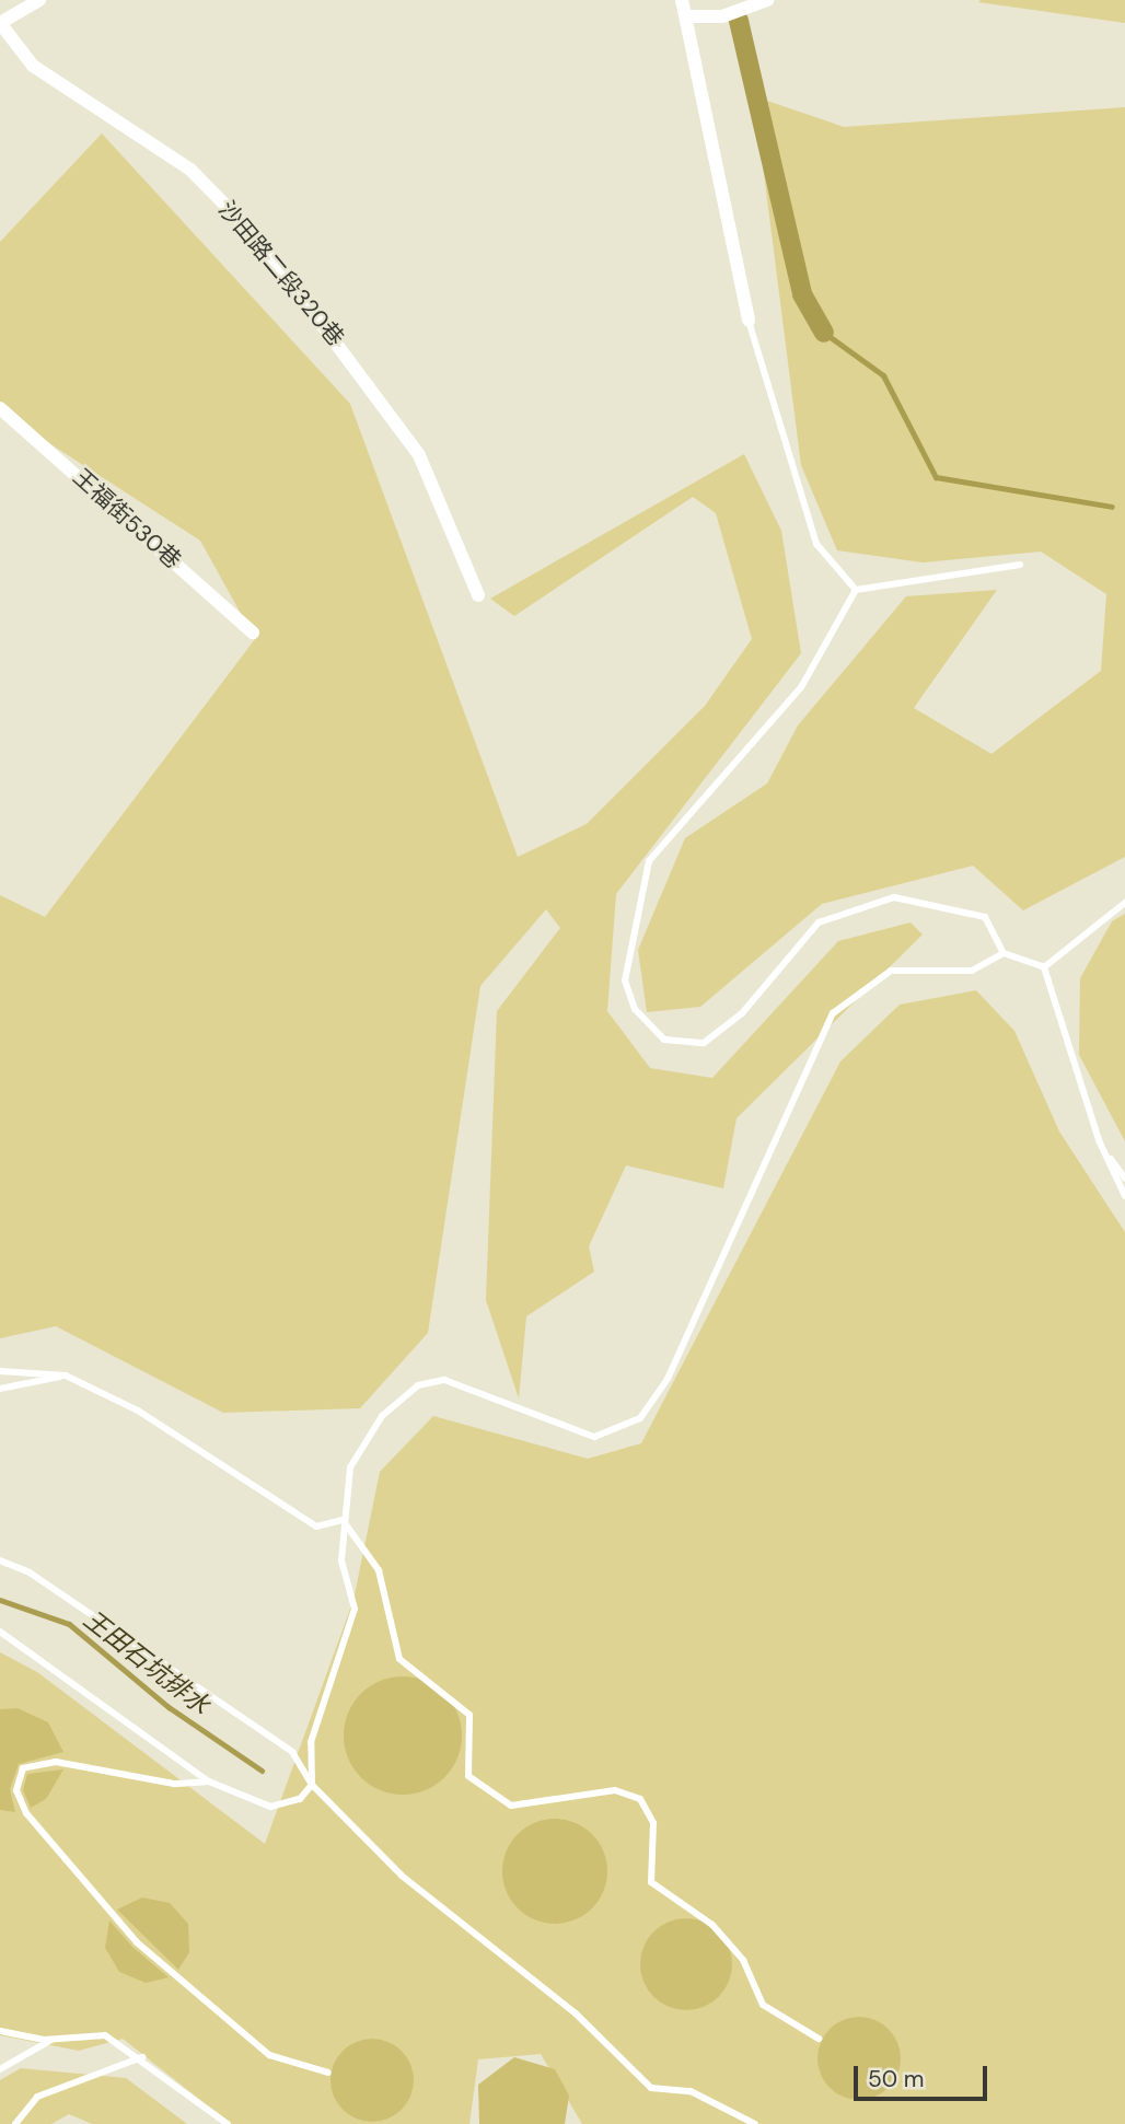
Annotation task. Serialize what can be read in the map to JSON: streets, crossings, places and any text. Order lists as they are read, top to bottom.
{
  "streets": {
    "street": ["沙田路二段320巷", "王福街530巷"]
  },
  "water": ["王田石坑排水"],
  "scale_bar": "50 m"
}
